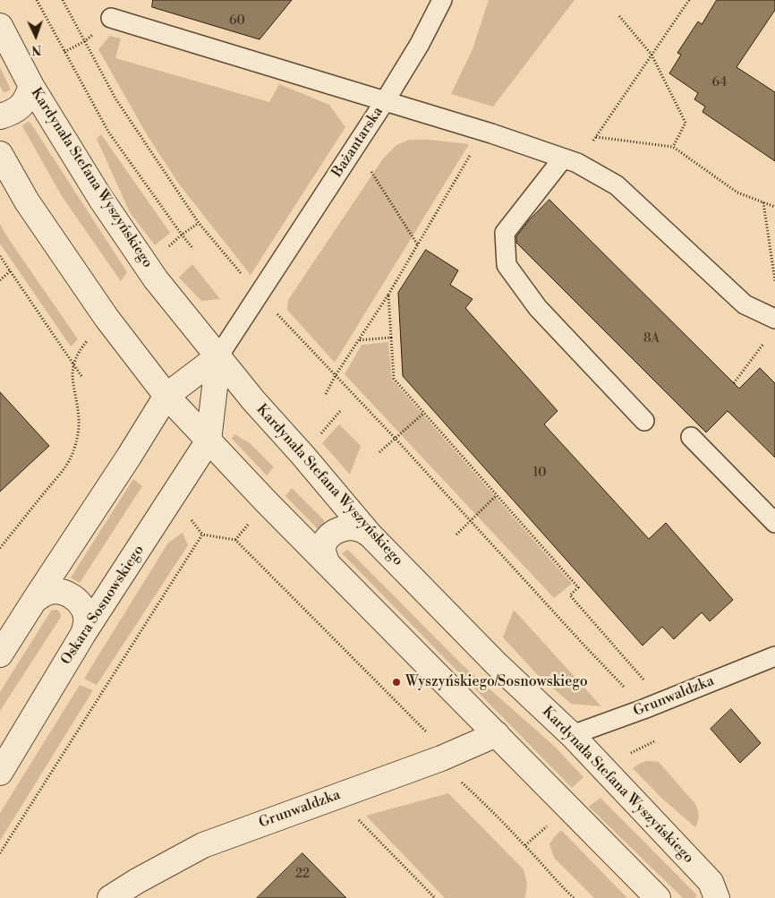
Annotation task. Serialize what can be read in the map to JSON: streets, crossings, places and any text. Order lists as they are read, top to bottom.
{
  "streets": {
    "street": ["Kardynała Stefana Wyszyńskiego", "Oskara Sosnowskiego", "Grunwaldzka"],
    "lane": ["Bażantarska"]
  },
  "crossings": [
    ["Bażantarska", "Kardynała Stefana Wyszyńskiego"],
    ["Kardynała Stefana Wyszyńskiego", "Grunwaldzka"]
  ],
  "places": ["Wyszyńskiego/Sosnowskiego"],
  "house_numbers": [
    "60",
    "64",
    "8A",
    "10",
    "22"
  ],
  "north": "bottom"
}
